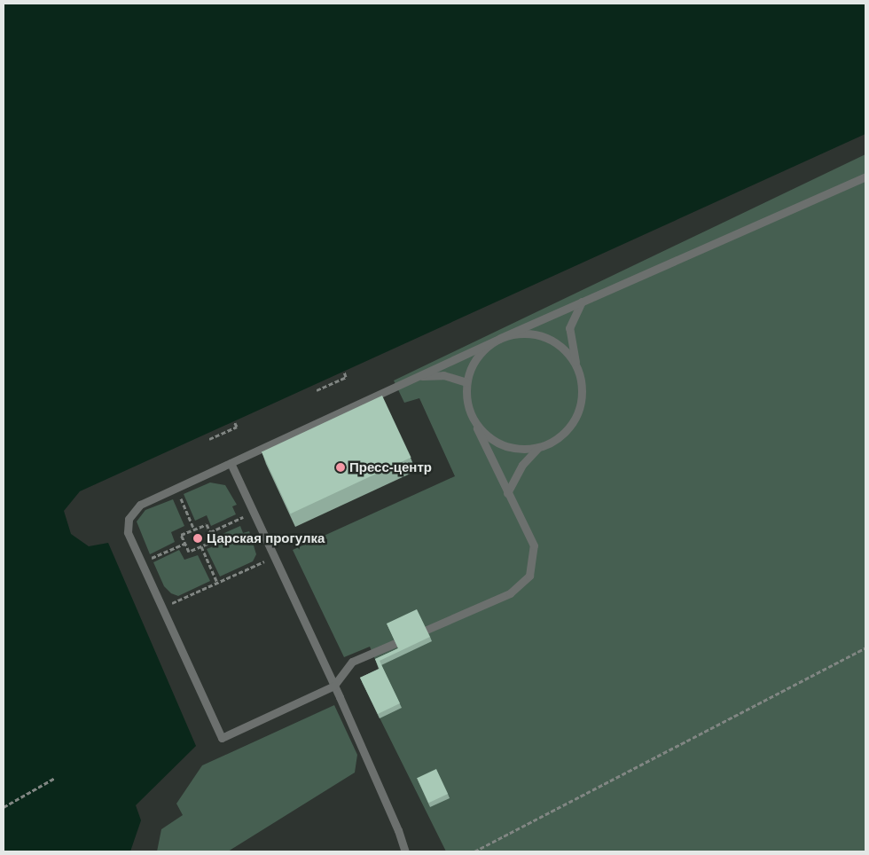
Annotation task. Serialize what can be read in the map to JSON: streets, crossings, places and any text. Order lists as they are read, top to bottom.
{
  "places": ["Пресс-центр", "Царская прогулка"]
}
